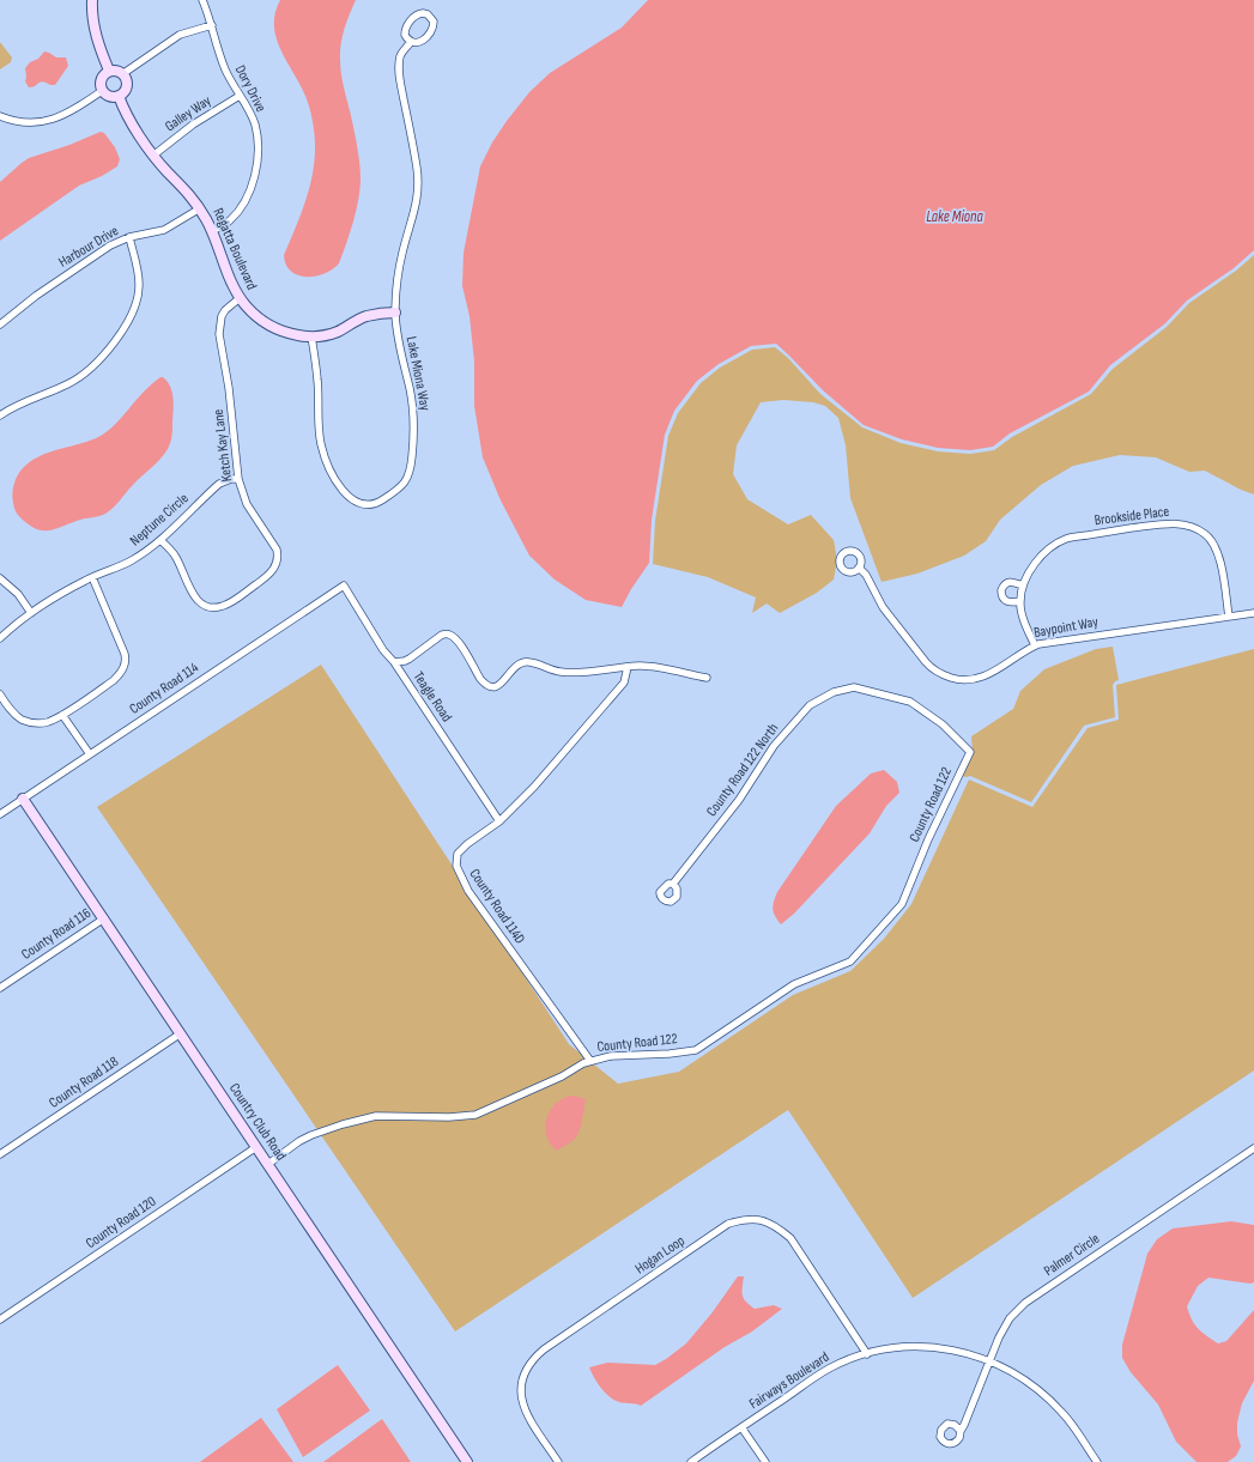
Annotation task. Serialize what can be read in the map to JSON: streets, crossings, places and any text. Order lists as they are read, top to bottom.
{
  "streets": {
    "street": [
      "Dory Drive",
      "Galley Way",
      "Harbour Drive",
      "Regatta Boulevard",
      "Lake Miona Way",
      "Ketch Kay Lane",
      "Brookside Place",
      "Neptune Circle",
      "Baypoint Way",
      "County Road 114",
      "Teagle Road",
      "County Road 122 North",
      "County Road 122",
      "County Road 114D",
      "County Road 116",
      "County Road 118",
      "Country Club Road",
      "County Road 120",
      "Hogan Loop",
      "Palmer Circle",
      "Fairways Boulevard"
    ]
  },
  "crossings": [
    ["Dory Drive", "Galley Way"],
    ["Dory Drive", "Regatta Boulevard"],
    ["Galley Way", "Regatta Boulevard"],
    ["Harbour Drive", "Regatta Boulevard"],
    ["Regatta Boulevard", "Lake Miona Way"],
    ["Regatta Boulevard", "Ketch Kay Lane"],
    ["Ketch Kay Lane", "Neptune Circle"],
    ["Brookside Place", "Baypoint Way"],
    ["County Road 114", "Teagle Road"],
    ["County Road 114", "Country Club Road"],
    ["Teagle Road", "County Road 114D"],
    ["County Road 122 North", "County Road 122"],
    ["County Road 122", "County Road 114D"],
    ["County Road 122", "Country Club Road"],
    ["County Road 116", "Country Club Road"],
    ["County Road 118", "Country Club Road"],
    ["Country Club Road", "County Road 120"],
    ["Hogan Loop", "Fairways Boulevard"],
    ["Palmer Circle", "Fairways Boulevard"]
  ],
  "water": ["Lake Miona"]
}
